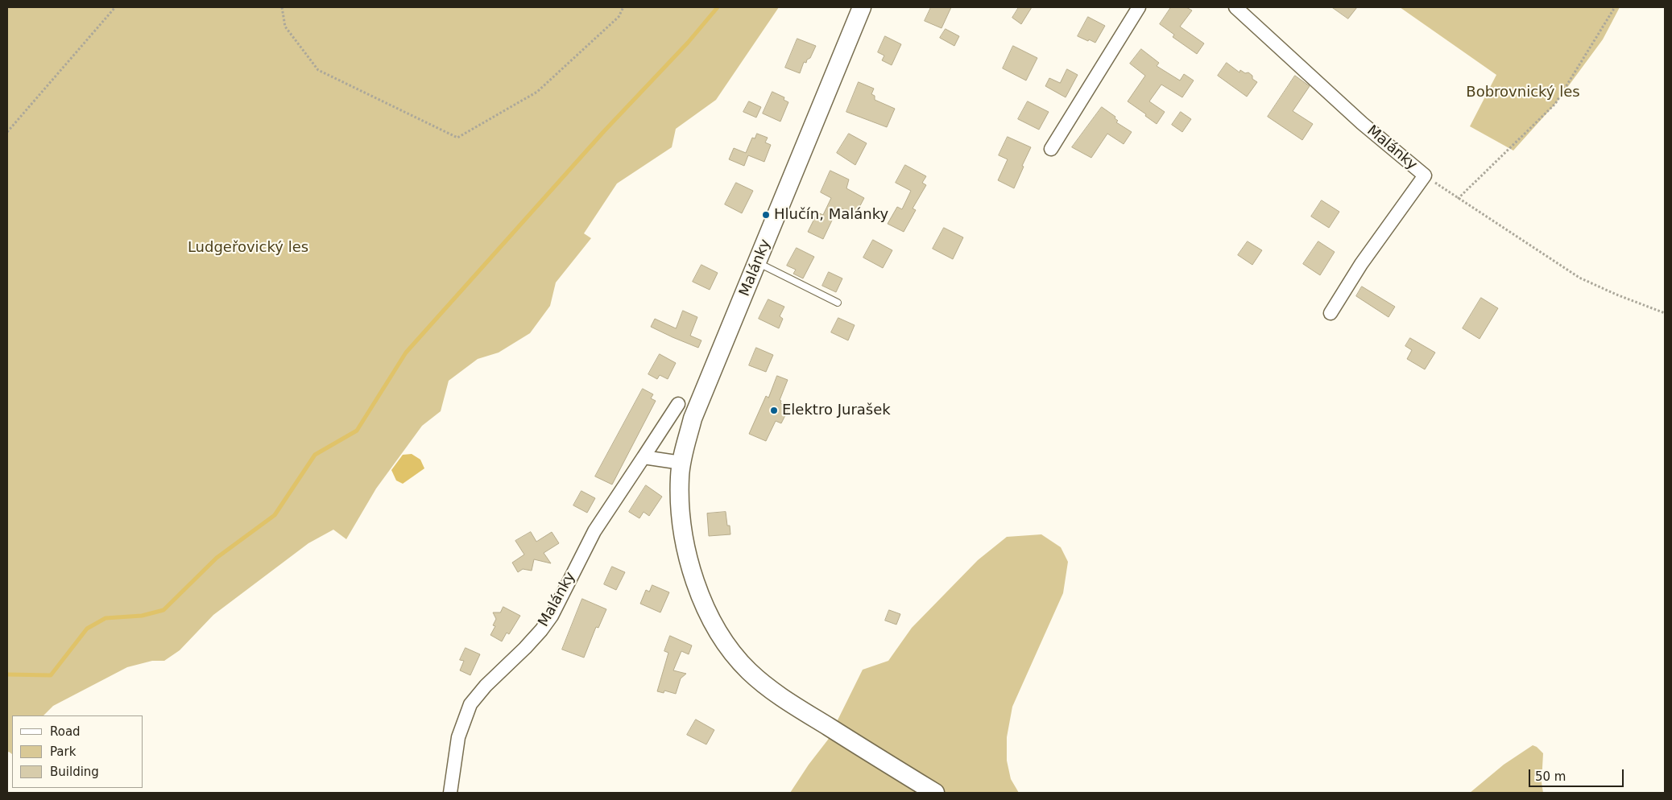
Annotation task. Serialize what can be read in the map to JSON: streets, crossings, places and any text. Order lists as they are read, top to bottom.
{
  "streets": {
    "street": ["Malánky"]
  },
  "parks": ["Bobrovnický les", "Ludgeřovický les"],
  "places": ["Hlučín, Malánky", "Elektro Jurašek"],
  "legend": ["Road", "Park", "Building"],
  "scale_bar": "50 m"
}
